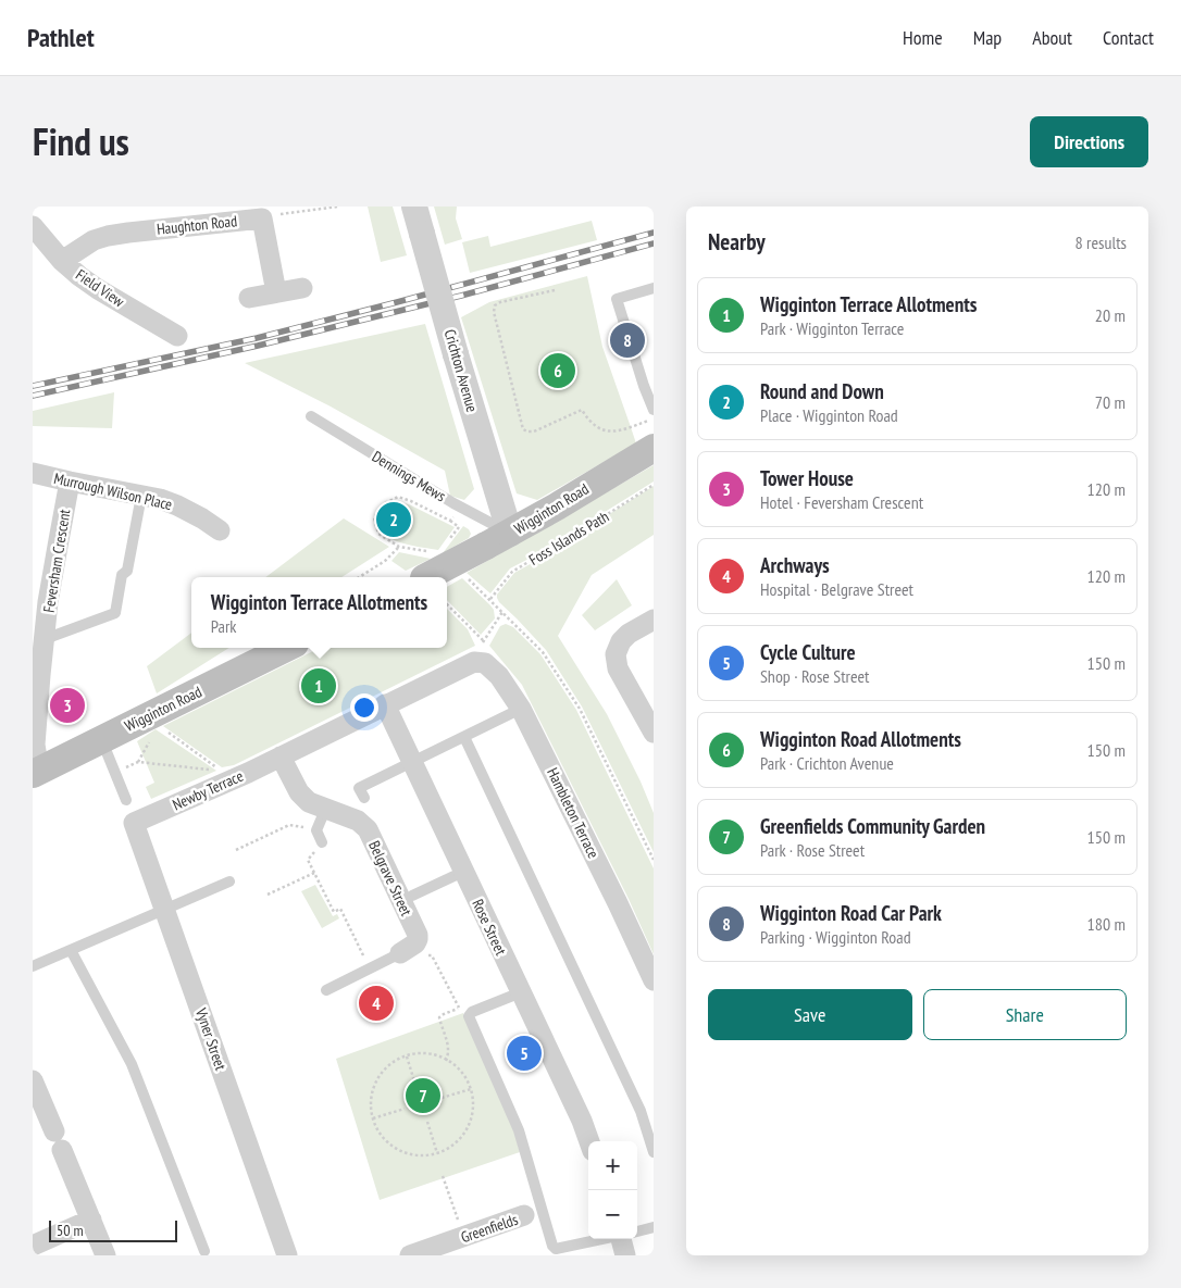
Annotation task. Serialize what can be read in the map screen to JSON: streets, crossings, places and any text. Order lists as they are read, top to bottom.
{
  "streets": {
    "main road": ["Wigginton Road"],
    "street": [
      "Haughton Road",
      "Field View",
      "Crichton Avenue",
      "Murrough Wilson Place",
      "Feversham Crescent",
      "Newby Terrace",
      "Hambleton Terrace",
      "Belgrave Street",
      "Rose Street",
      "Vyner Street",
      "Greenfields"
    ],
    "lane": ["Dennings Mews"],
    "path": ["Foss Islands Path"]
  },
  "crossings": [
    ["Haughton Road", "Field View"],
    ["Crichton Avenue", "Dennings Mews"],
    ["Crichton Avenue", "Wigginton Road"],
    ["Dennings Mews", "Wigginton Road"],
    ["Murrough Wilson Place", "Feversham Crescent"],
    ["Wigginton Road", "Feversham Crescent"],
    ["Newby Terrace", "Hambleton Terrace"],
    ["Newby Terrace", "Belgrave Street"],
    ["Newby Terrace", "Rose Street"],
    ["Newby Terrace", "Vyner Street"]
  ],
  "scale_bar": "50 m",
  "page": {
    "header": "Pathlet",
    "nav": [
      "Home",
      "Map",
      "About",
      "Contact"
    ],
    "title": "Find us",
    "buttons": [
      "Directions",
      ["Save", "Share"]
    ],
    "heading": ["Nearby", "8 results"],
    "list": [
      {
        "mark": "1",
        "name": "Wigginton Terrace Allotments",
        "note": "Park · Wigginton Terrace",
        "value": "20 m"
      },
      {
        "mark": "2",
        "name": "Round and Down",
        "note": "Place · Wigginton Road",
        "value": "70 m"
      },
      {
        "mark": "3",
        "name": "Tower House",
        "note": "Hotel · Feversham Crescent",
        "value": "120 m"
      },
      {
        "mark": "4",
        "name": "Archways",
        "note": "Hospital · Belgrave Street",
        "value": "120 m"
      },
      {
        "mark": "5",
        "name": "Cycle Culture",
        "note": "Shop · Rose Street",
        "value": "150 m"
      },
      {
        "mark": "6",
        "name": "Wigginton Road Allotments",
        "note": "Park · Crichton Avenue",
        "value": "150 m"
      },
      {
        "mark": "7",
        "name": "Greenfields Community Garden",
        "note": "Park · Rose Street",
        "value": "150 m"
      },
      {
        "mark": "8",
        "name": "Wigginton Road Car Park",
        "note": "Parking · Wigginton Road",
        "value": "180 m"
      }
    ],
    "pins": [
      "8",
      "6",
      "2",
      "1",
      "3",
      "4",
      "5",
      "7"
    ],
    "popup": ["Wigginton Terrace Allotments", "Park"],
    "map_buttons": ["+", "−"],
    "scale": "50 m"
  }
}
